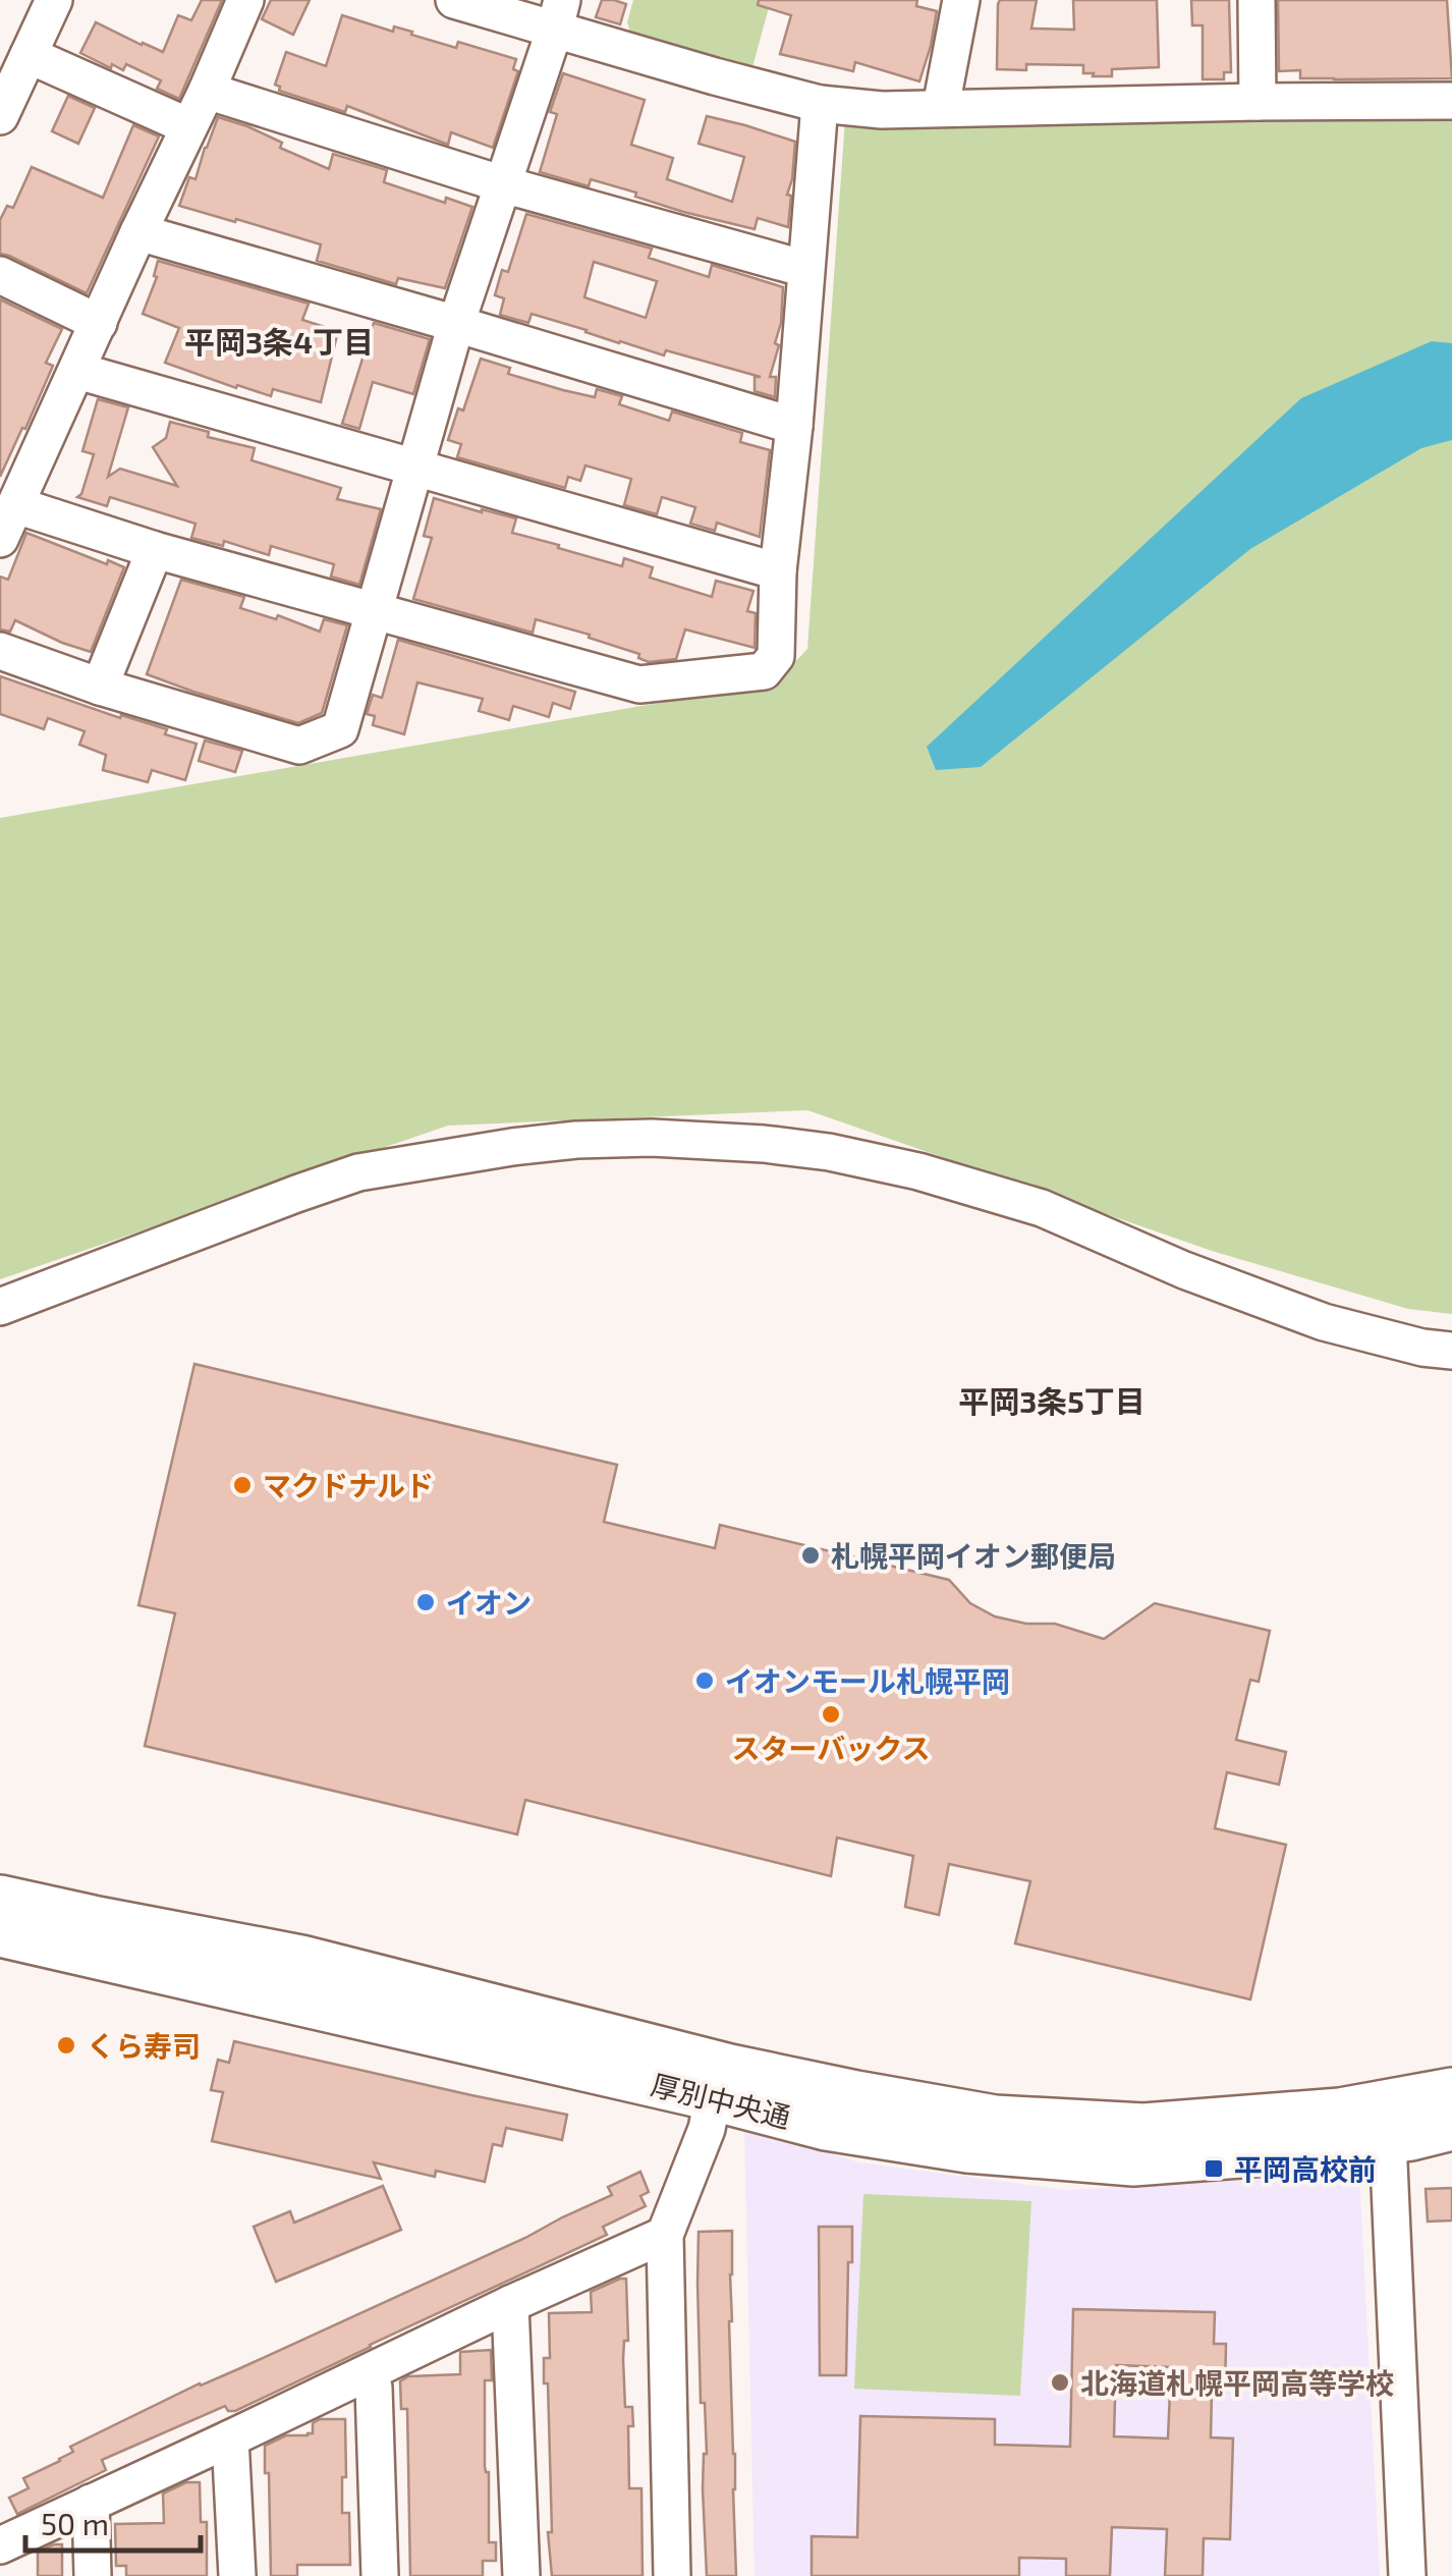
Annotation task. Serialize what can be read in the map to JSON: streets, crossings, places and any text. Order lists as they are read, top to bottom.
{
  "streets": {
    "main road": ["厚別中央通"]
  },
  "districts": ["平岡3条4丁目", "平岡3条5丁目"],
  "places": {
    "other": [
      "マクドナルド",
      "札幌平岡イオン郵便局",
      "イオン",
      "イオンモール札幌平岡",
      "スターバックス",
      "くら寿司",
      "北海道札幌平岡高等学校"
    ],
    "transit": ["平岡高校前"]
  },
  "scale_bar": "50 m"
}
